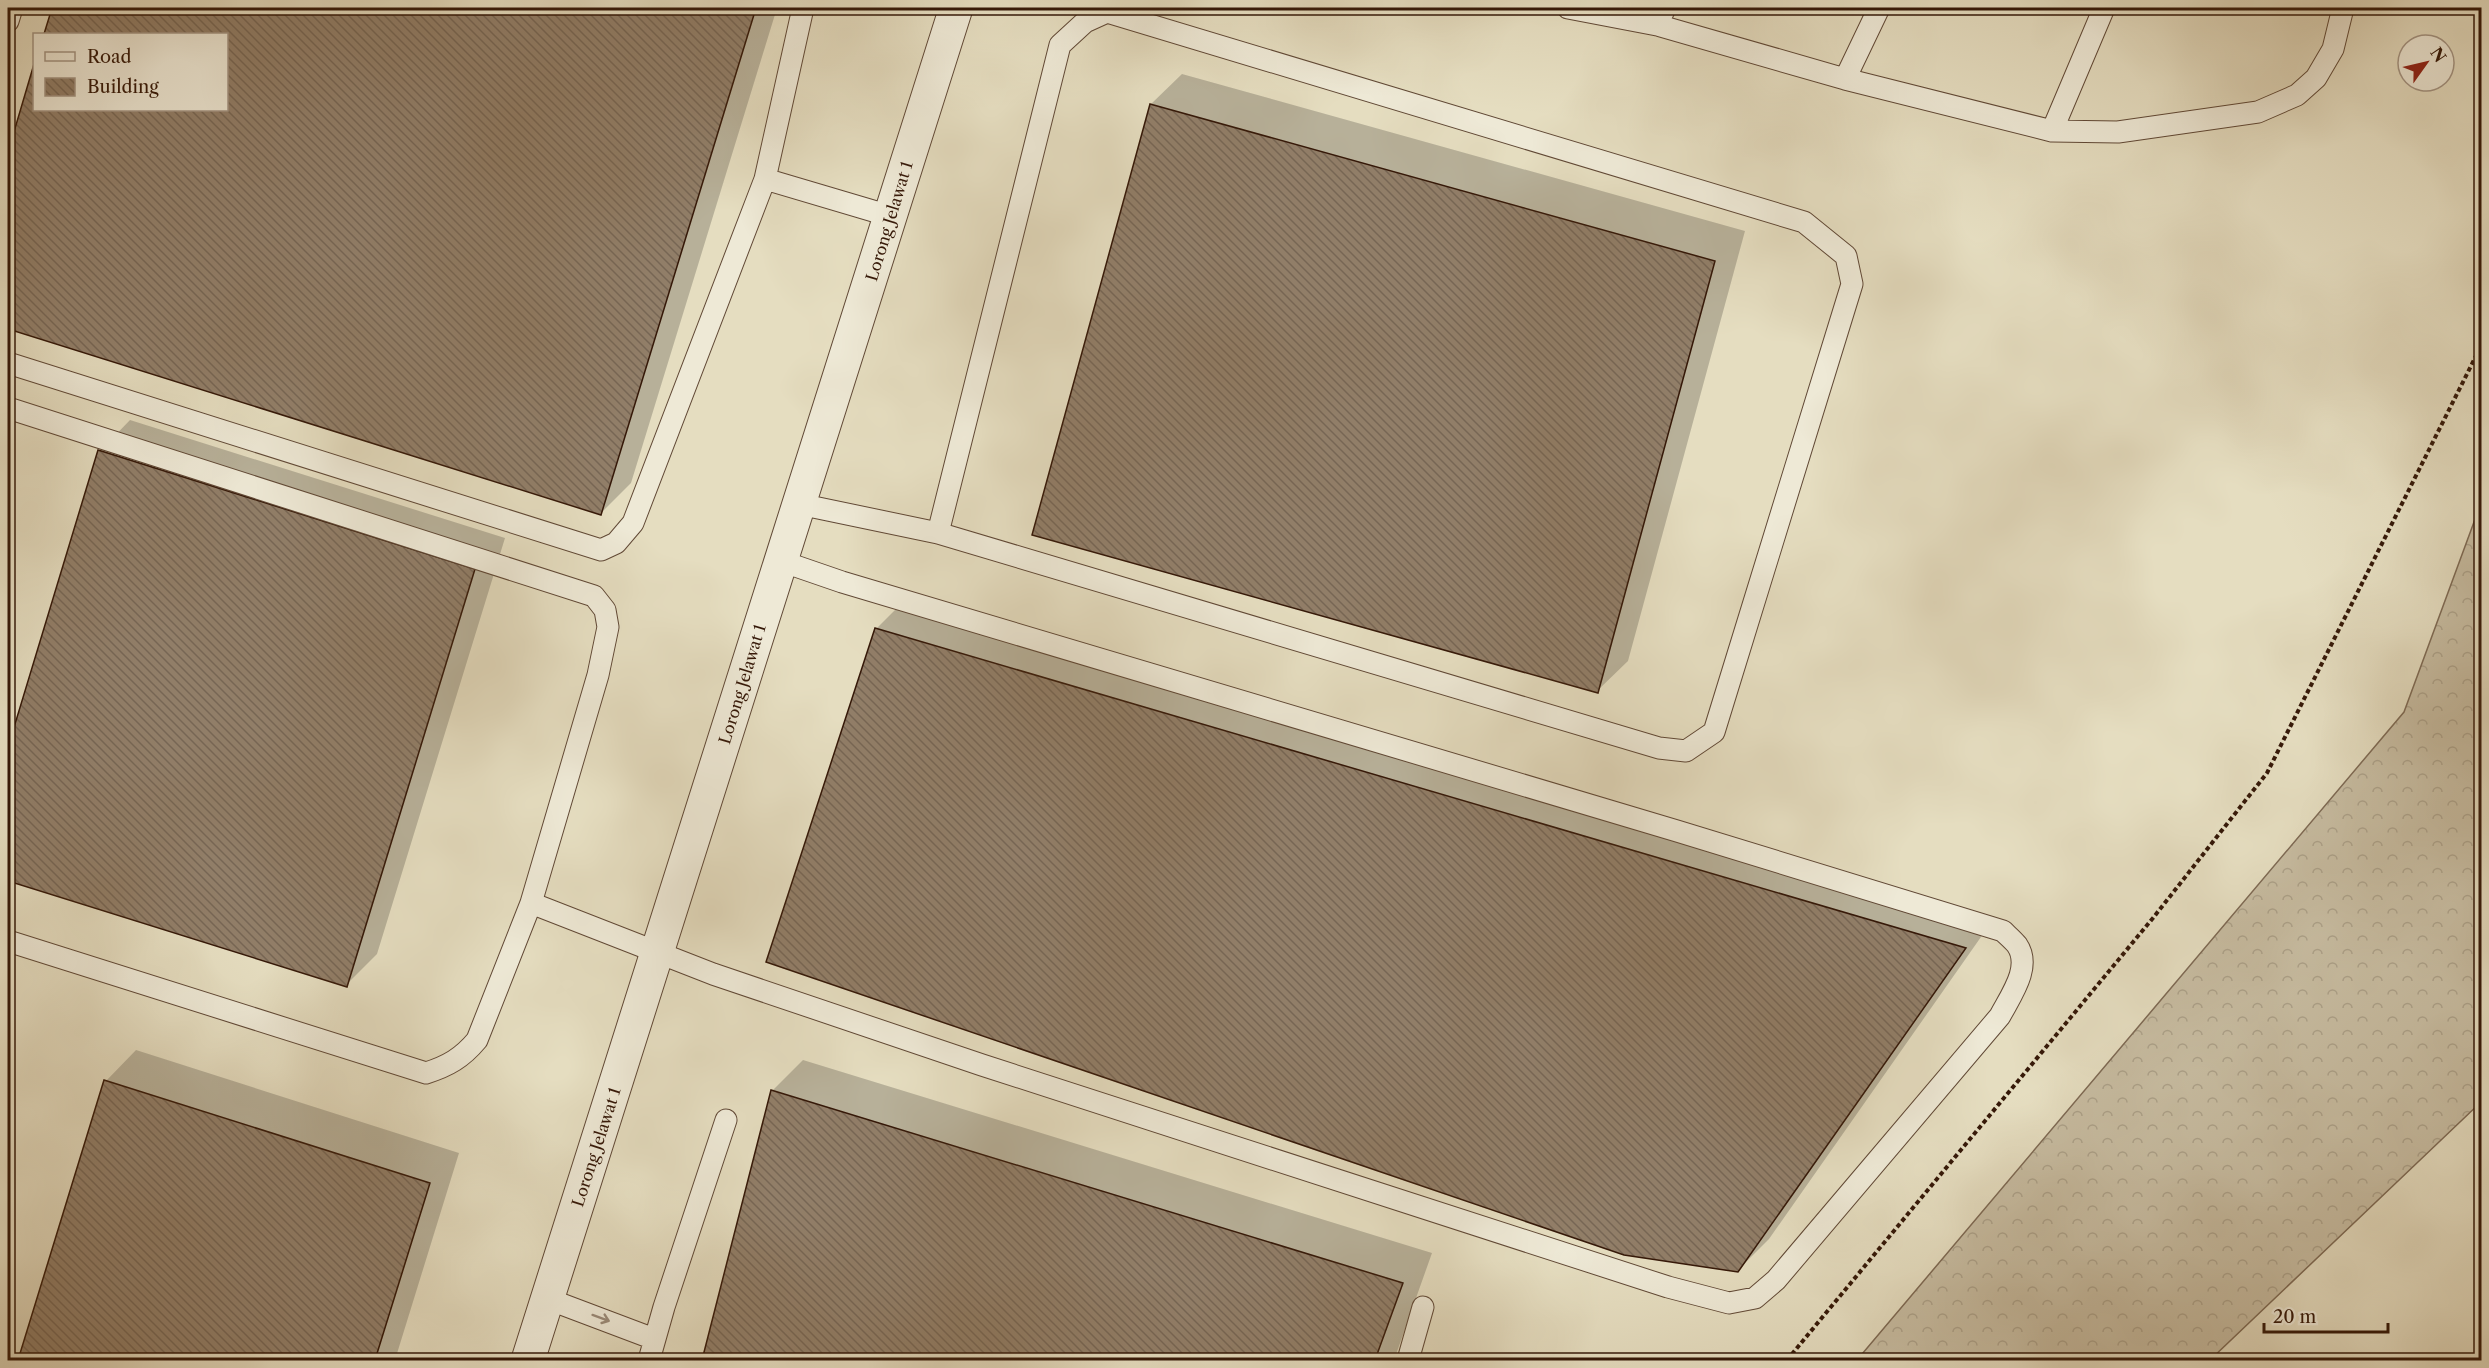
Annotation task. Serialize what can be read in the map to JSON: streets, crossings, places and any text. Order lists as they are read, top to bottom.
{
  "streets": {
    "street": ["Lorong Jelawat 1"]
  },
  "legend": ["Road", "Building"],
  "scale_bar": "20 m",
  "north": "top right"
}
